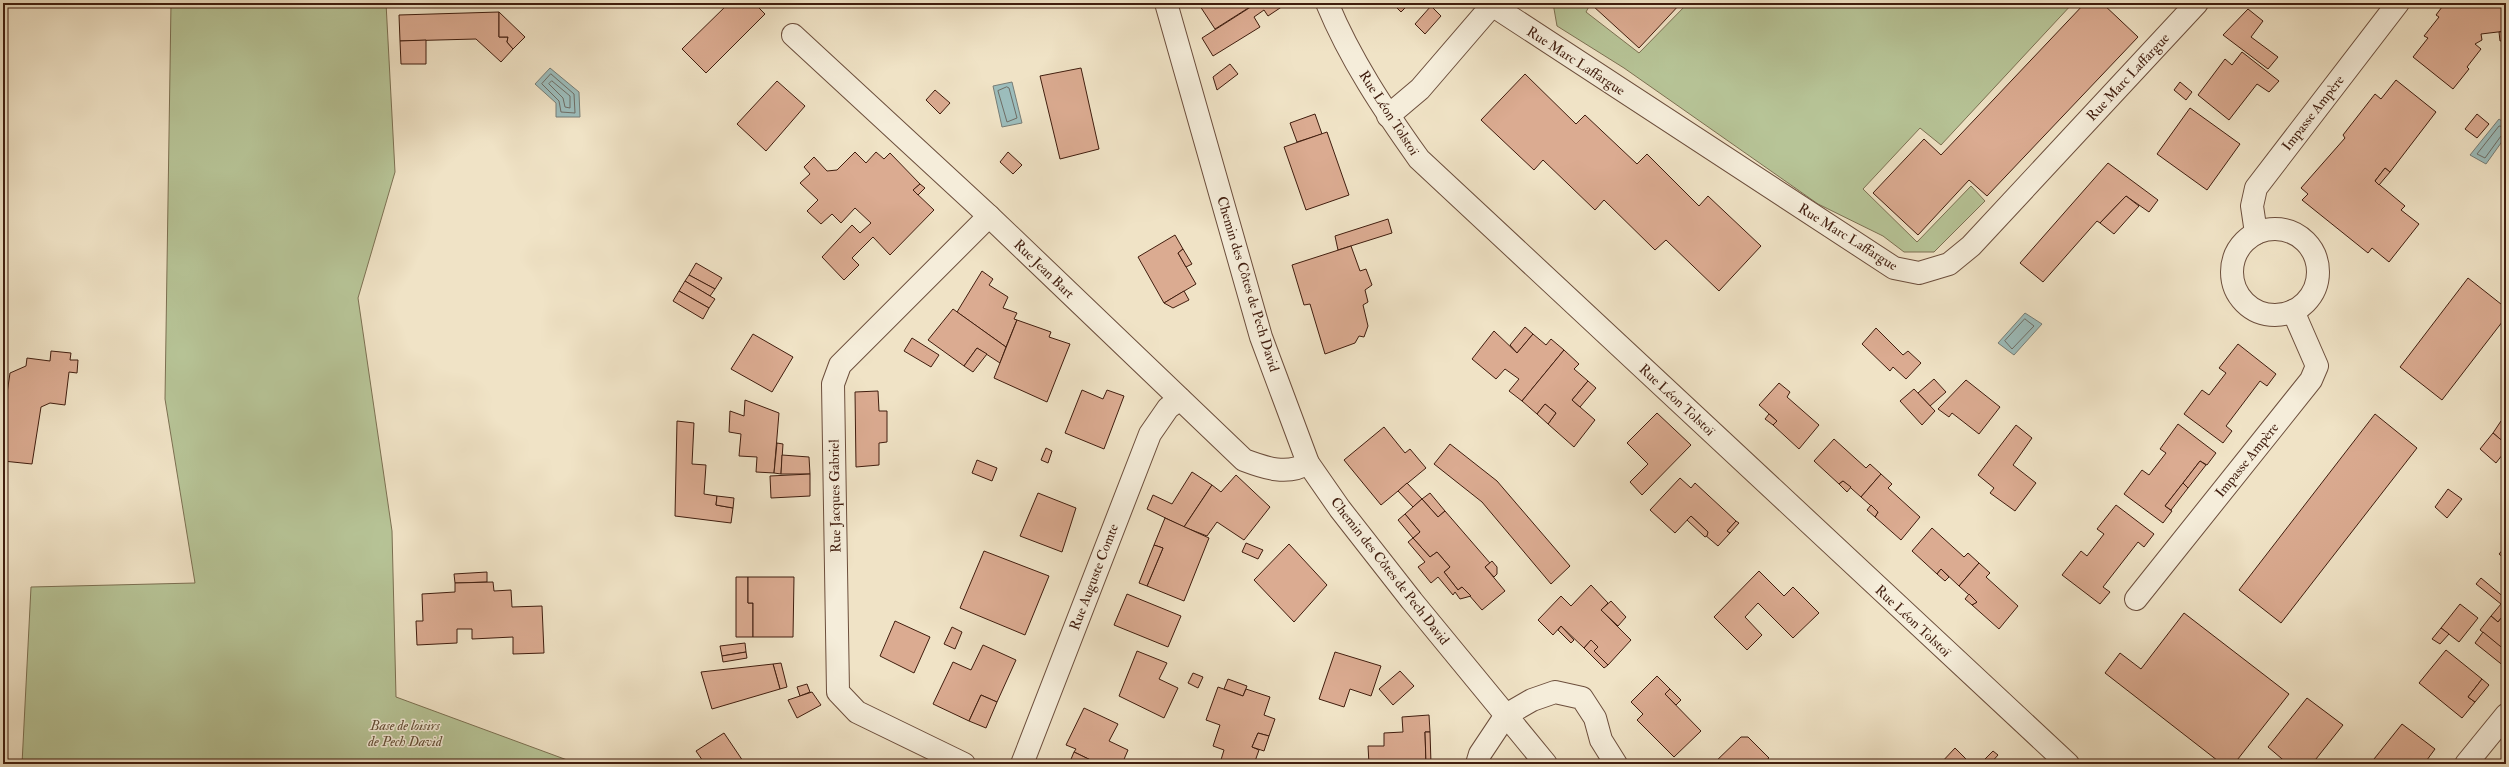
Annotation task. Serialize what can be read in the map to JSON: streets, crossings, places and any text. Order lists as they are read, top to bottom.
{
  "streets": {
    "street": [
      "Rue Marc Laffargue",
      "Rue Léon Tolstoï",
      "Impasse Ampère",
      "Rue Jean Bart",
      "Chemin des Côtes de Pech David",
      "Rue Jacques Gabriel",
      "Rue Auguste Comte"
    ]
  },
  "crossings": [
    ["Rue Jean Bart", "Chemin des Côtes de Pech David"],
    ["Rue Jean Bart", "Rue Jacques Gabriel"],
    ["Rue Jean Bart", "Rue Auguste Comte"]
  ],
  "parks": ["Base de loisirs de Pech David"]
}
